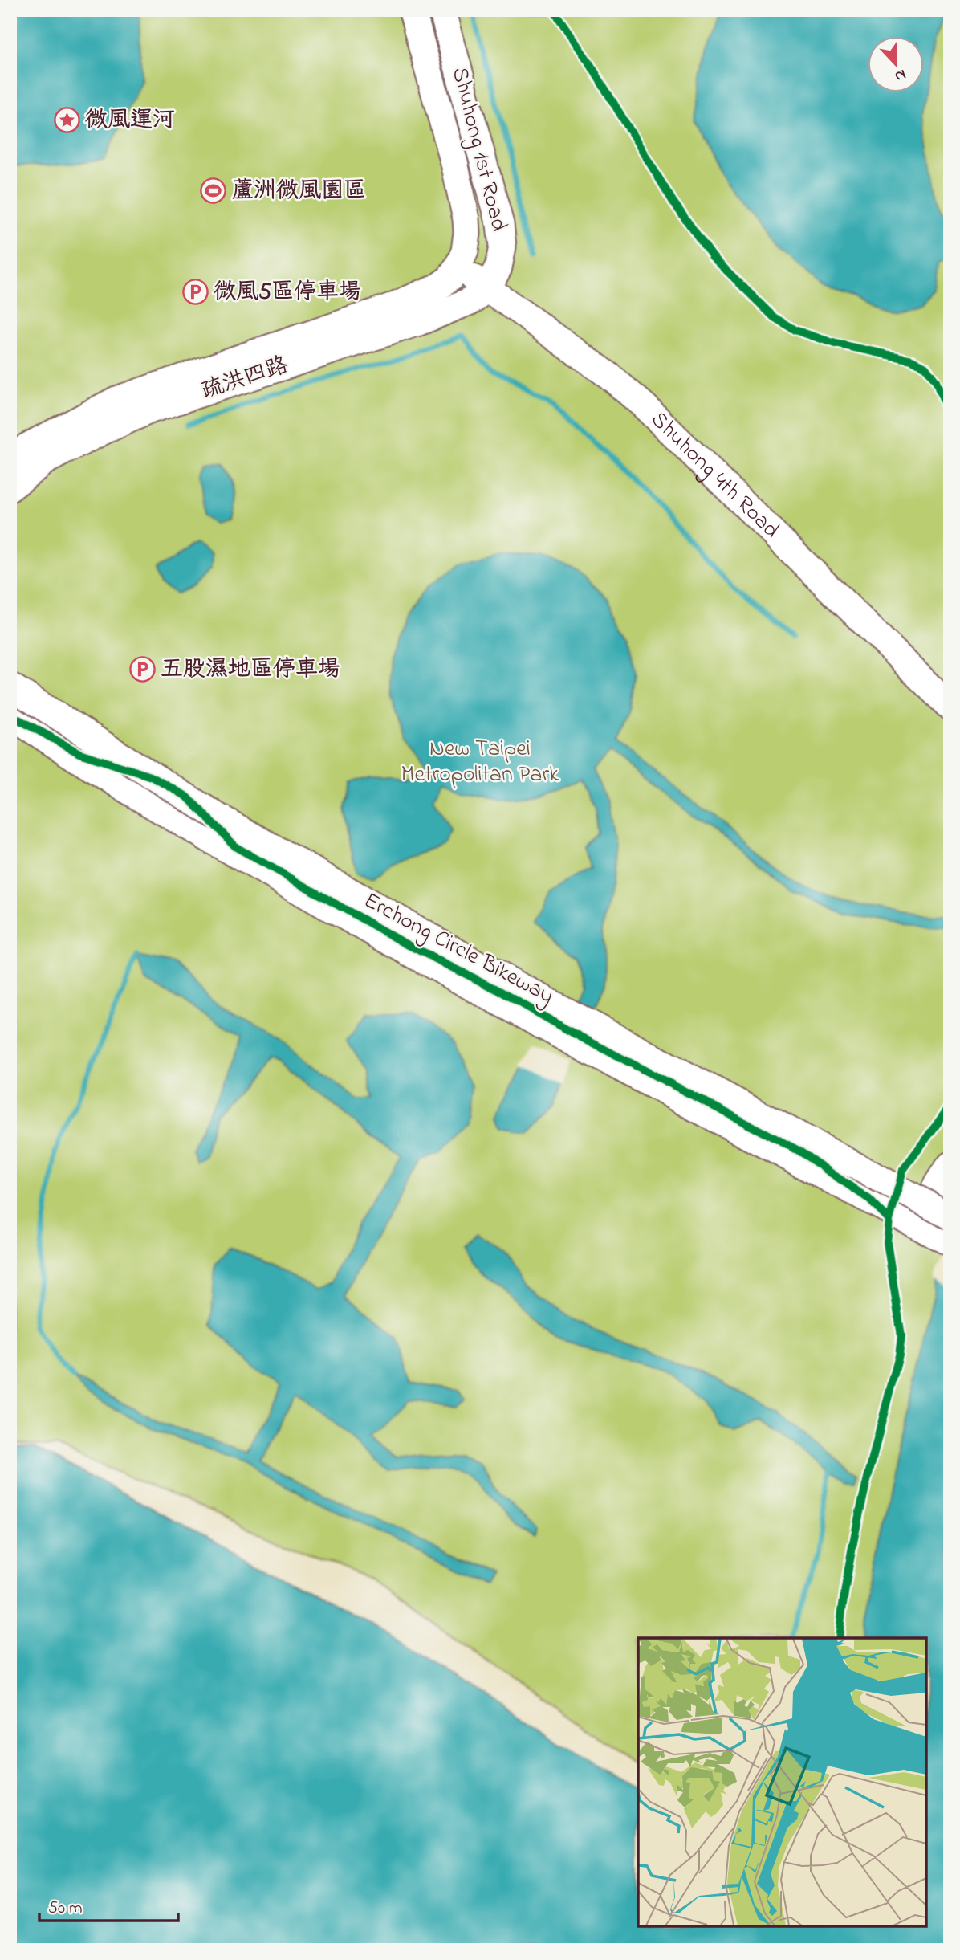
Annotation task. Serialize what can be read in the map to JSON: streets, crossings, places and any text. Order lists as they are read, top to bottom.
{
  "streets": {
    "street": ["Shuhong 1st Road", "疏洪四路", "Shuhong 4th Road"],
    "cycle path": ["Erchong Circle Bikeway"]
  },
  "crossings": [
    ["Shuhong 1st Road", "疏洪四路"],
    ["Shuhong 1st Road", "Shuhong 4th Road"],
    ["疏洪四路", "Shuhong 4th Road"]
  ],
  "parks": ["New Taipei Metropolitan Park"],
  "places": {
    "place": ["微風運河"],
    "sports": ["蘆洲微風園區"],
    "parking": ["微風5區停車場", "五股濕地區停車場"]
  },
  "scale_bar": "50 m",
  "north": "bottom"
}
